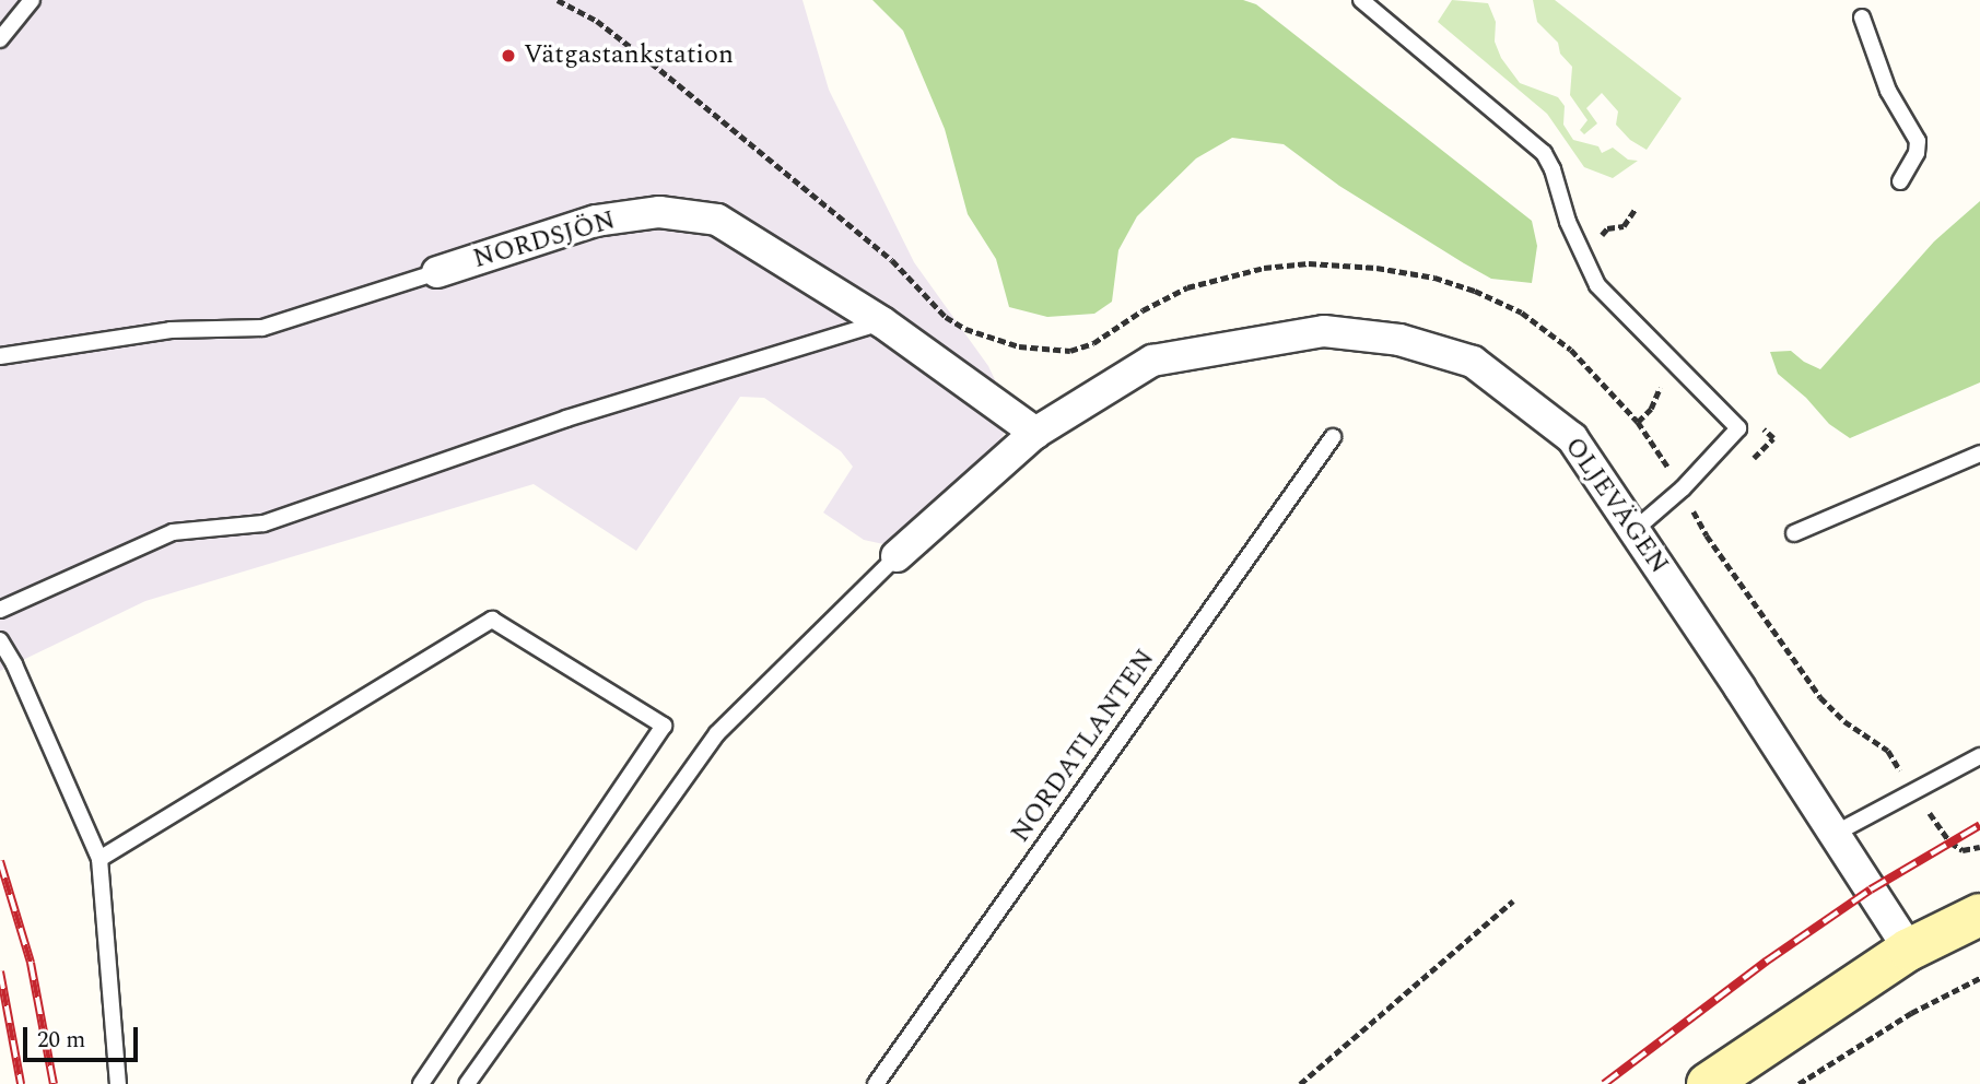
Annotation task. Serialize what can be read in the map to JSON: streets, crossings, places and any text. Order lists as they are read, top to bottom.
{
  "streets": {
    "street": ["NORDSJÖN", "OLJEVÄGEN"],
    "lane": ["NORDATLANTEN"]
  },
  "crossings": [
    ["NORDSJÖN", "OLJEVÄGEN"]
  ],
  "places": ["Vätgastankstation"],
  "scale_bar": "20 m"
}
